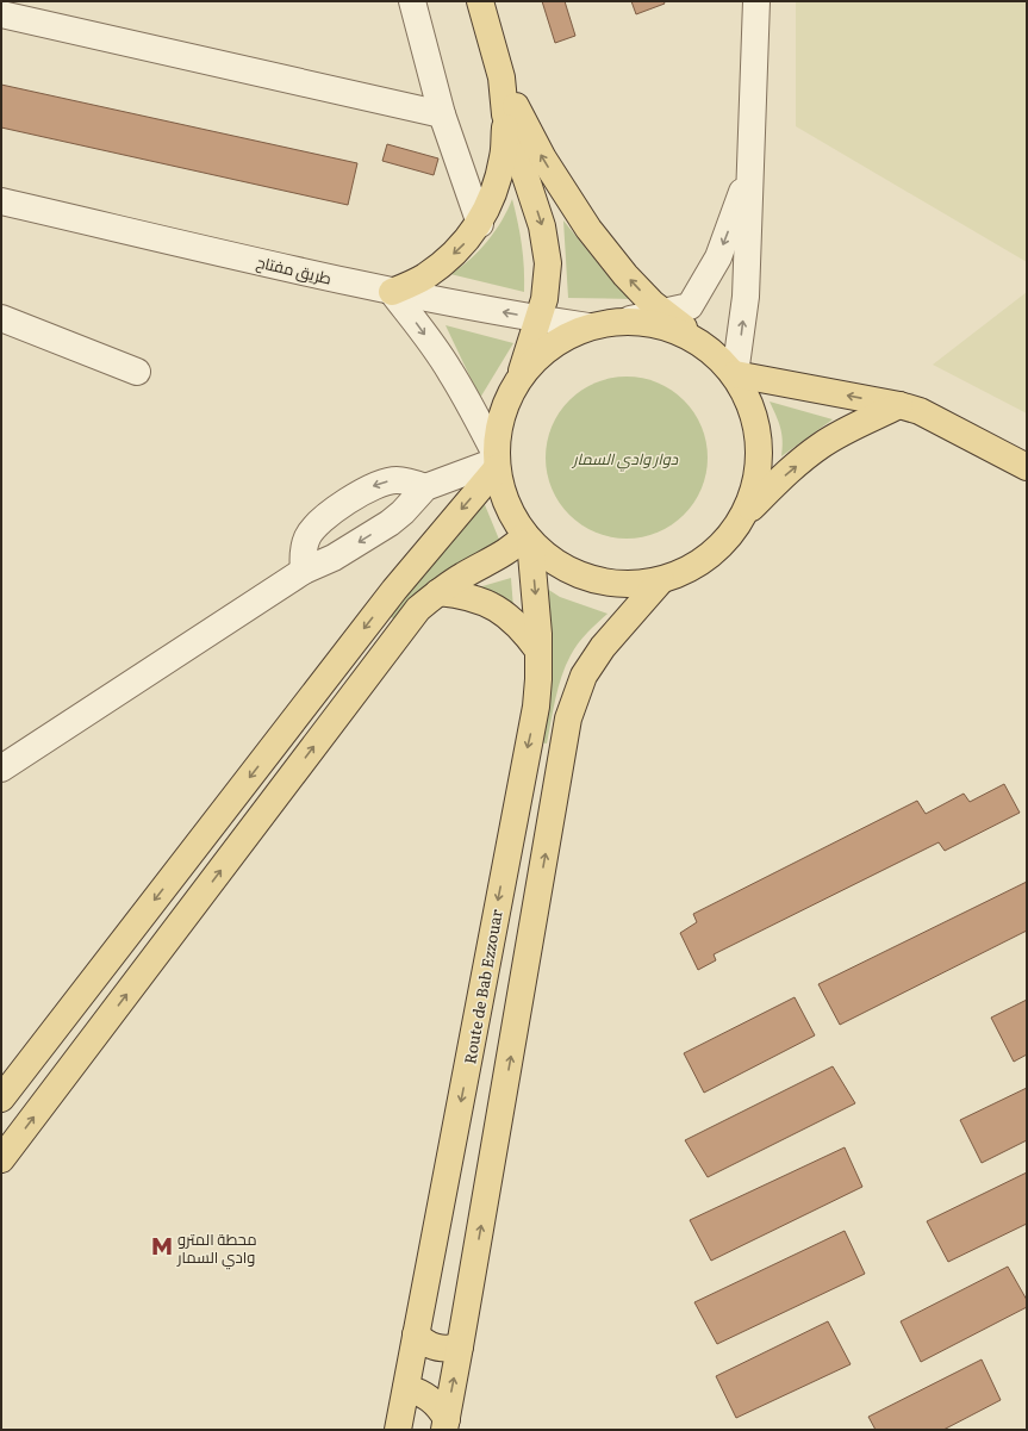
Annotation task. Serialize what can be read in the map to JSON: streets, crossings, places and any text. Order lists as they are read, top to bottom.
{
  "streets": {
    "main road": ["Route de Bab Ezzouar"],
    "street": ["طريق مفتاح"]
  },
  "parks": ["دوار وادي السمار"],
  "places": {
    "metro station": ["محطة المترو وادي السمار"]
  }
}
